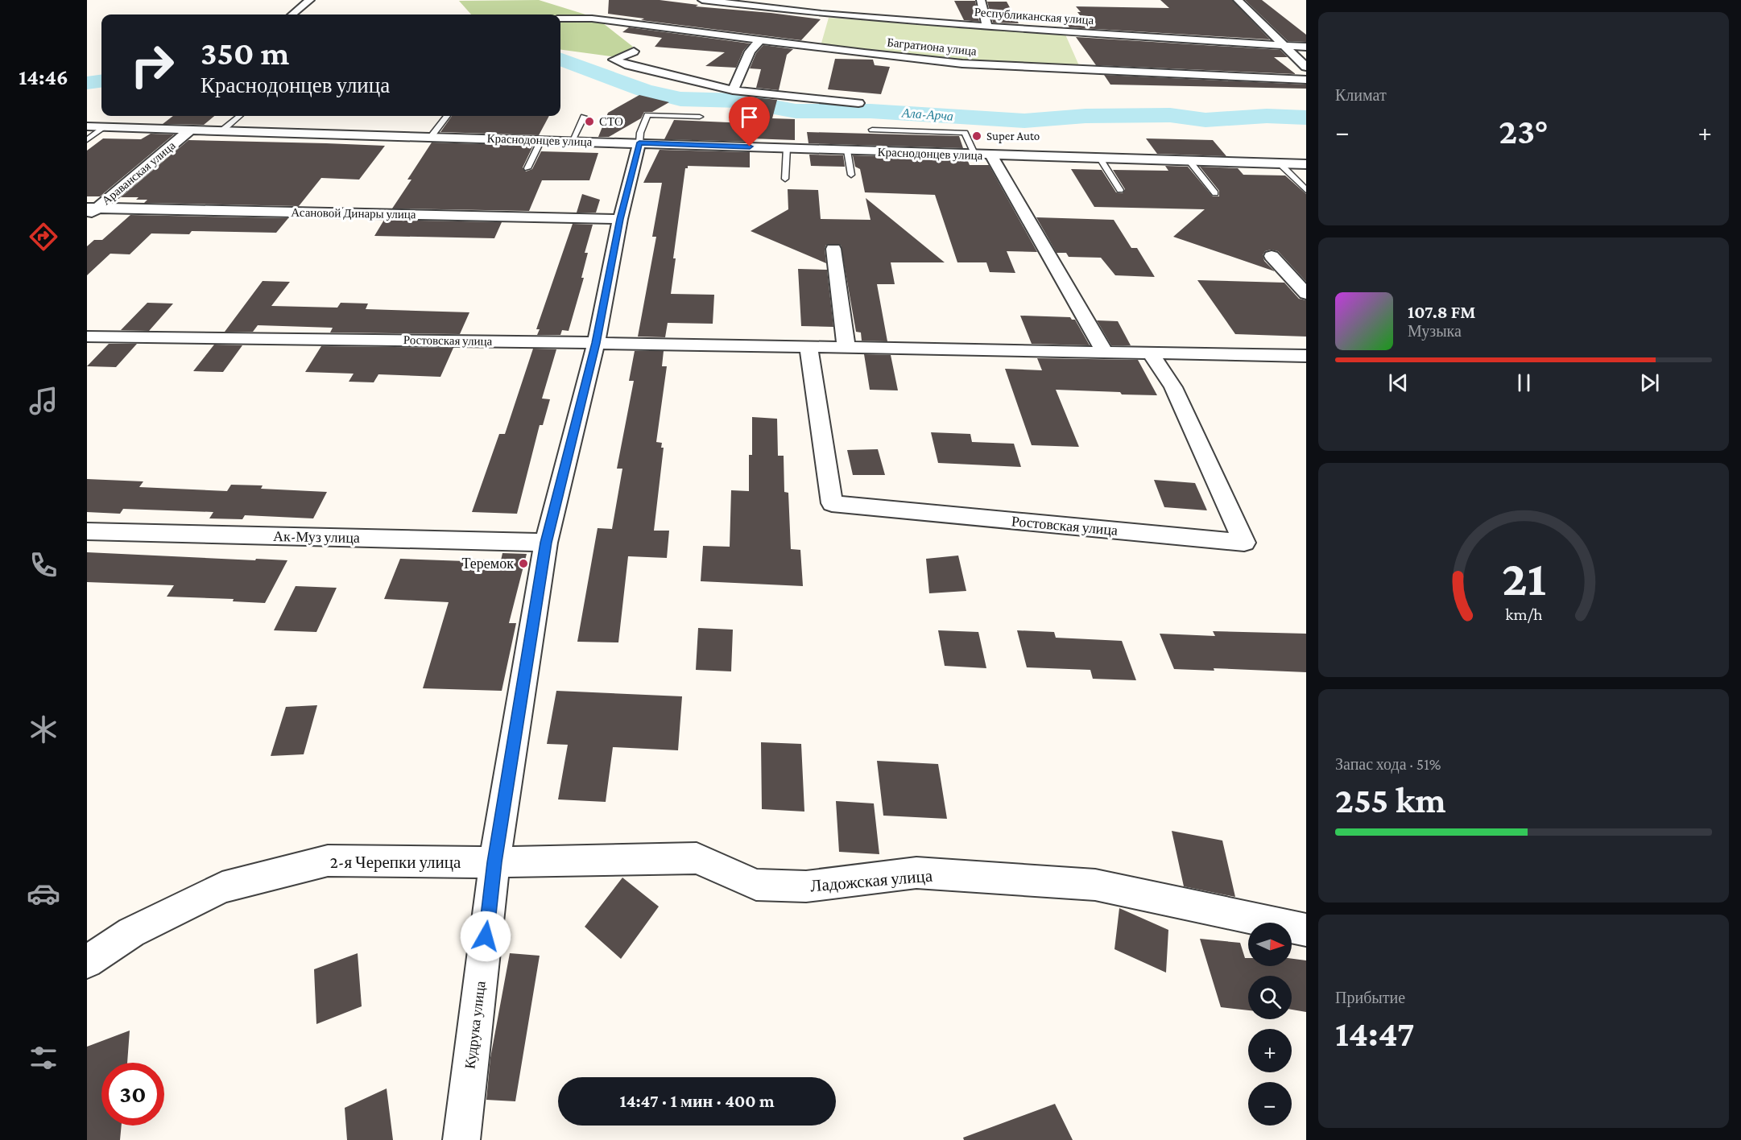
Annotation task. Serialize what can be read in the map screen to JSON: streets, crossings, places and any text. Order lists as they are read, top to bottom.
{
  "streets": {
    "street": [
      "Республиканская улица",
      "Багратиона улица",
      "Краснодонцев улица",
      "Араванская улица",
      "Асановой Динары улица",
      "Ростовская улица",
      "Ак-Муз улица",
      "2-я Черепки улица",
      "Ладожская улица",
      "Кудрука улица"
    ]
  },
  "crossings": [
    ["Краснодонцев улица", "Араванская улица"],
    ["Краснодонцев улица", "Ростовская улица"],
    ["Краснодонцев улица", "Кудрука улица"],
    ["Араванская улица", "Асановой Динары улица"],
    ["Асановой Динары улица", "Кудрука улица"],
    ["Ростовская улица", "Кудрука улица"],
    ["Ак-Муз улица", "Кудрука улица"],
    ["2-я Черепки улица", "Ладожская улица"],
    ["2-я Черепки улица", "Кудрука улица"],
    ["Ладожская улица", "Кудрука улица"]
  ],
  "water": ["Ала-Арча"],
  "places": ["СТО", "Super Auto", "Теремок"],
  "north": "right",
  "page": {
    "tabs": "14:46",
    "tile": [
      "Климат",
      ["Запас хода · 51%", "255 km"],
      ["Прибытие", "14:47"]
    ],
    "turn": ["350 m", "Краснодонцев улица"],
    "heat": ["−", "23°", "+"],
    "song": ["107.8 FM", "Музыка"],
    "map_buttons": ["+", "−"],
    "limit": "30",
    "trip": "14:47 · 1 мин · 400 m",
    "gauge": ["21", "km/h"]
  }
}
